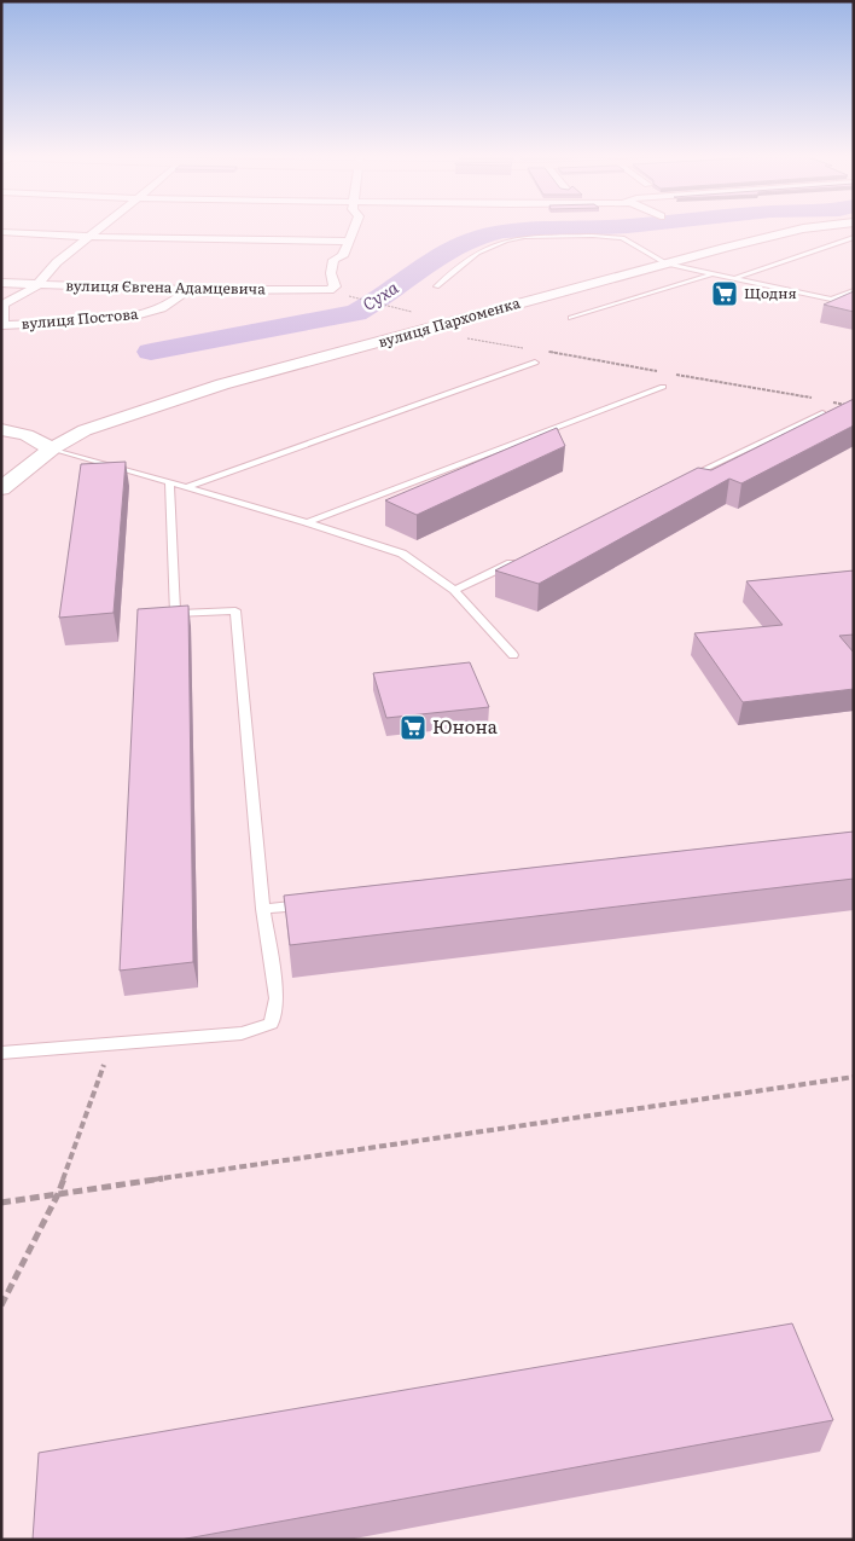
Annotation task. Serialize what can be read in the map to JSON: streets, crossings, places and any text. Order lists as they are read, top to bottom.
{
  "streets": {
    "street": ["вулиця Євгена Адамцевича", "вулиця Постова", "вулиця Пархоменка"]
  },
  "crossings": [
    ["вулиця Євгена Адамцевича", "вулиця Постова"]
  ],
  "water": ["Суха"],
  "places": {
    "supermarket": ["Щодня", "Юнона"]
  }
}
